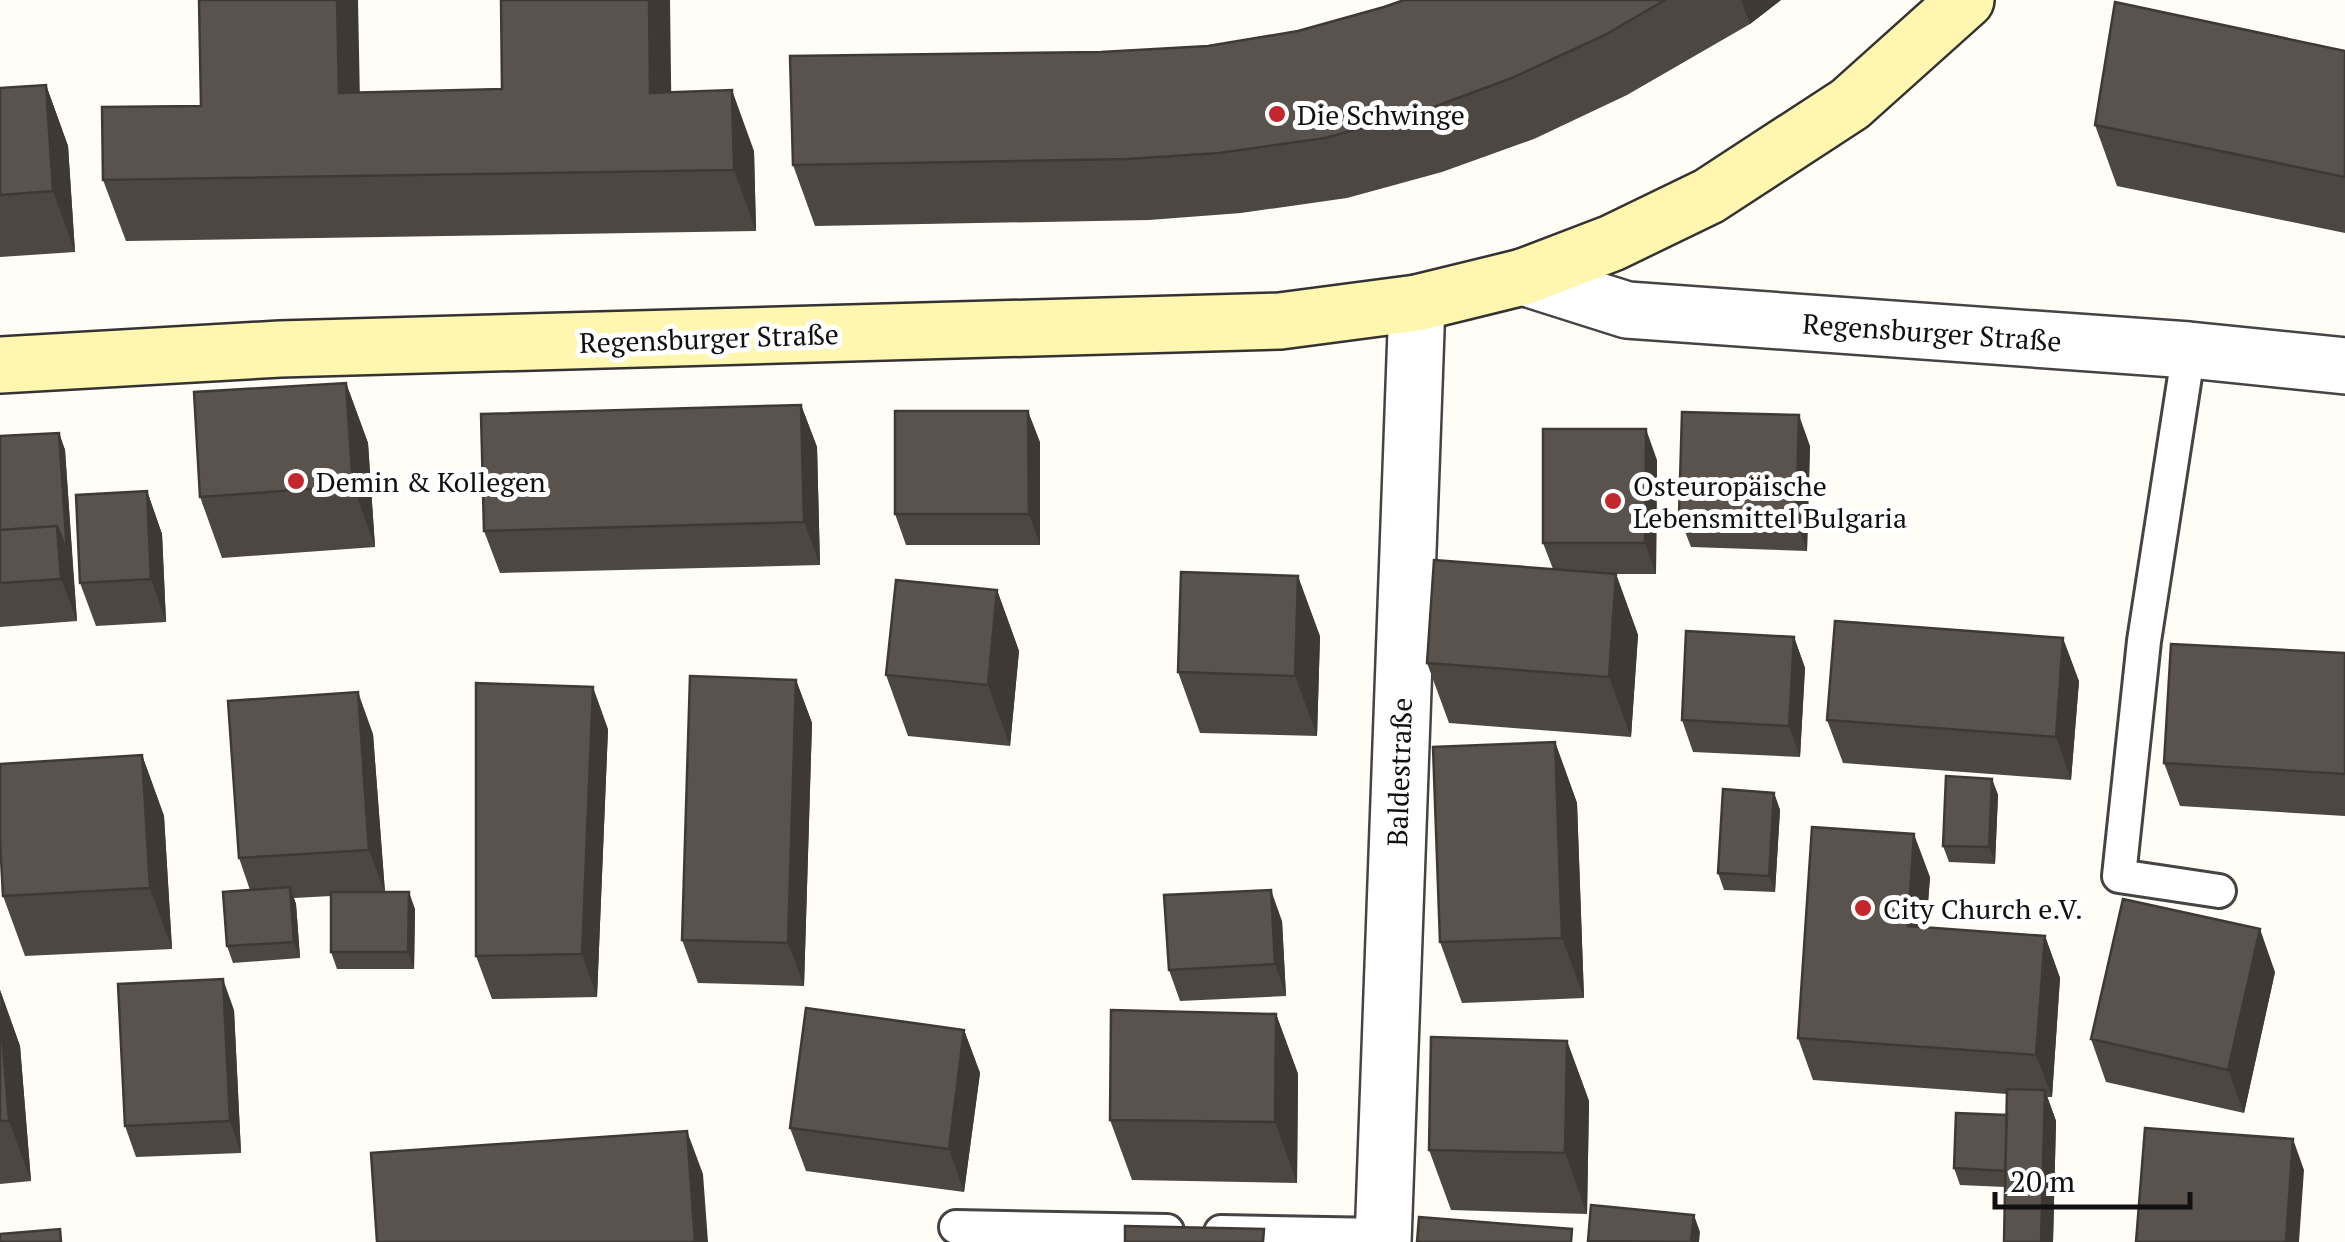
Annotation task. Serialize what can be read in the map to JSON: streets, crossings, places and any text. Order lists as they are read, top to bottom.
{
  "streets": {
    "street": ["Regensburger Straße", "Baldestraße"]
  },
  "crossings": [
    ["Regensburger Straße", "Baldestraße"]
  ],
  "places": [
    "Die Schwinge",
    "Demin & Kollegen",
    "Osteuropäische Lebensmittel Bulgaria",
    "City Church e.V."
  ],
  "scale_bar": "20 m"
}
